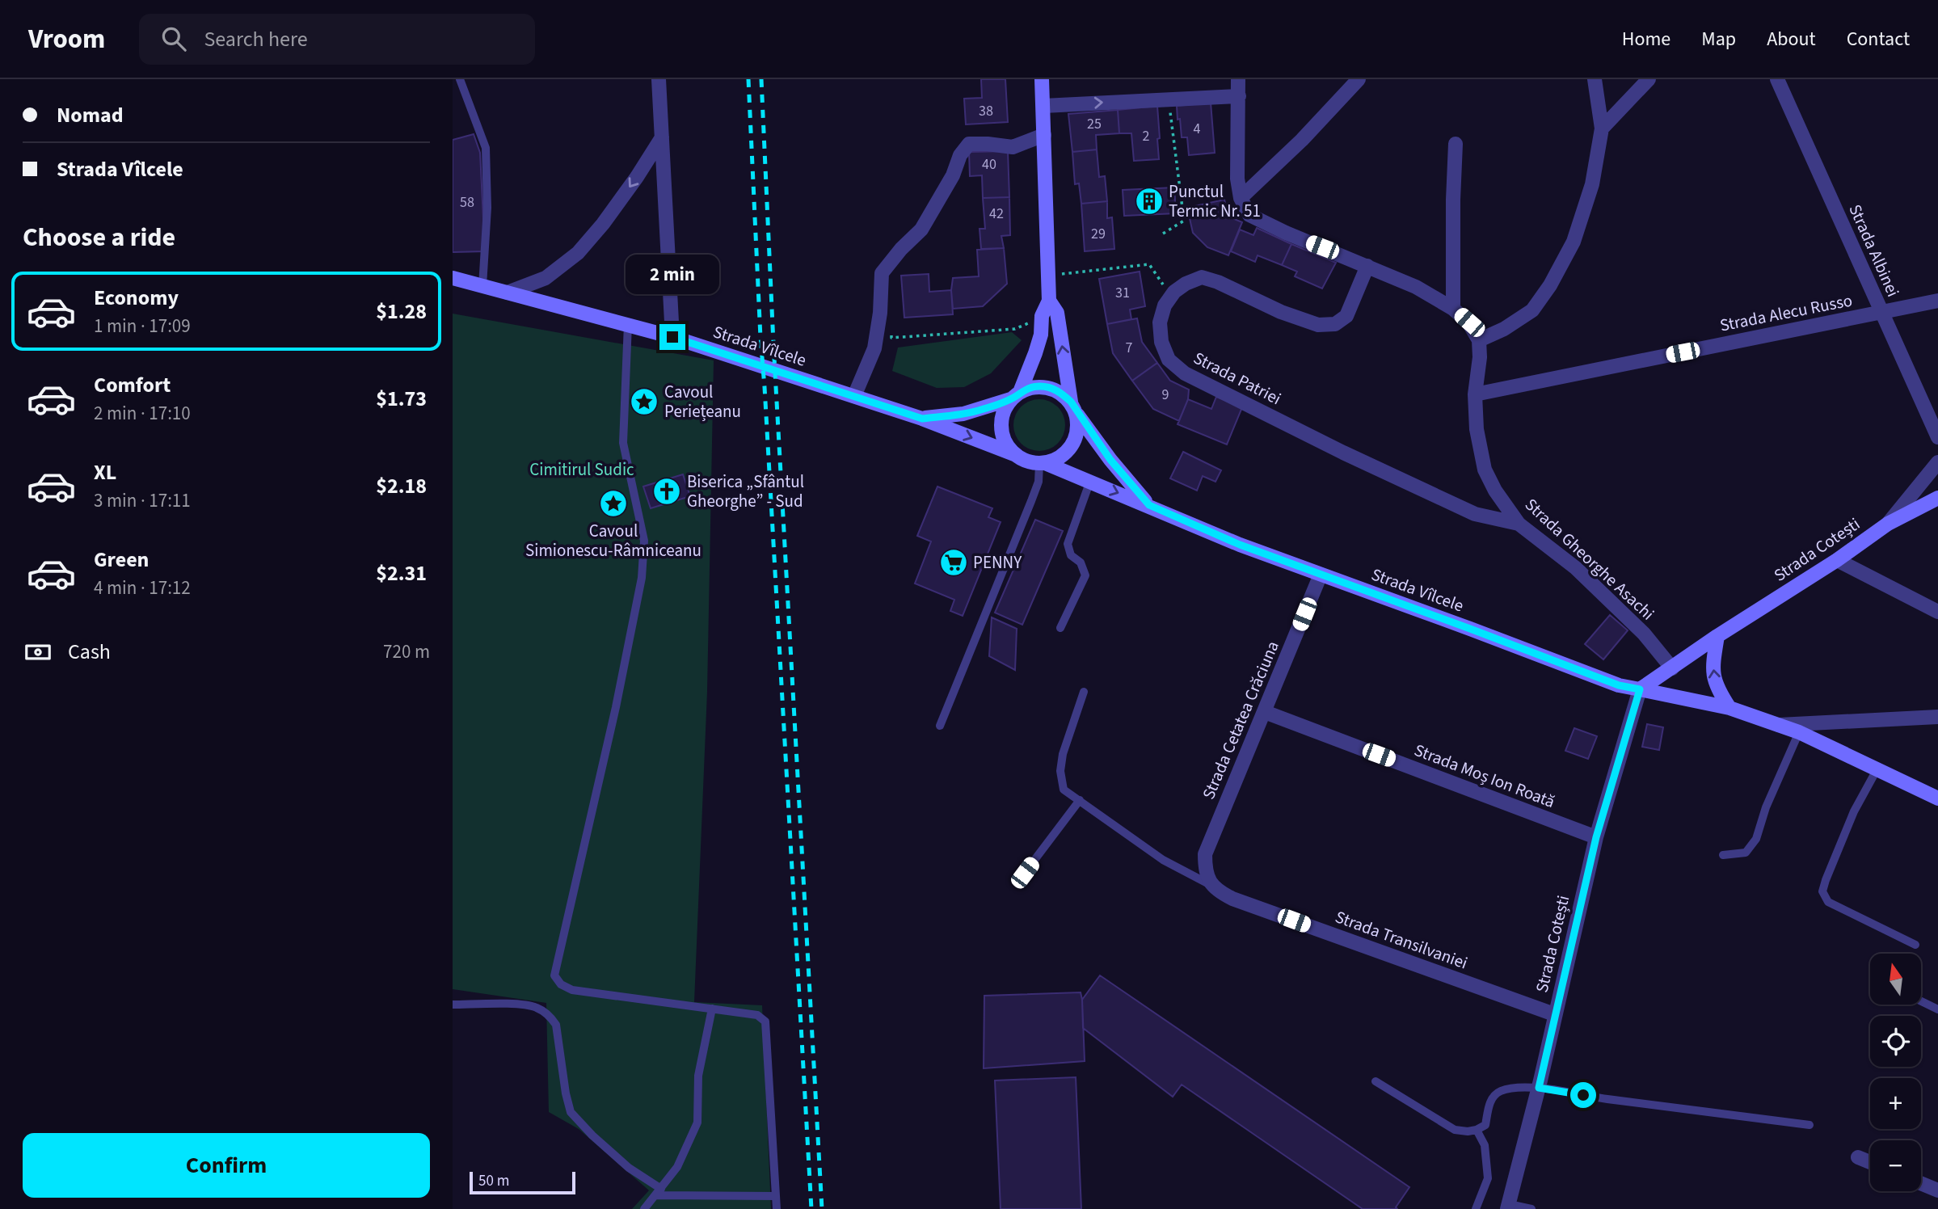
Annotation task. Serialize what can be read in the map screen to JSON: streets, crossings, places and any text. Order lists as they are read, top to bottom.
{
  "streets": {
    "main road": ["Strada Vîlcele", "Strada Cotești"],
    "street": [
      "Strada Albinei",
      "Strada Alecu Russo",
      "Strada Patriei",
      "Strada Gheorghe Asachi",
      "Strada Cetatea Crăciuna",
      "Strada Moș Ion Roată",
      "Strada Transilvaniei"
    ]
  },
  "crossings": [
    ["Strada Albinei", "Strada Alecu Russo"],
    ["Strada Alecu Russo", "Strada Gheorghe Asachi"],
    ["Strada Vîlcele", "Strada Cotești"],
    ["Strada Vîlcele", "Strada Cetatea Crăciuna"],
    ["Strada Patriei", "Strada Gheorghe Asachi"],
    ["Strada Cotești", "Strada Gheorghe Asachi"],
    ["Strada Cotești", "Strada Moș Ion Roată"],
    ["Strada Cotești", "Strada Transilvaniei"],
    ["Strada Cetatea Crăciuna", "Strada Moș Ion Roată"],
    ["Strada Cetatea Crăciuna", "Strada Transilvaniei"]
  ],
  "parks": ["Cimitirul Sudic"],
  "places": {
    "building": ["Punctul Termic Nr. 51"],
    "place": ["Cavoul Periețeanu", "Cavoul Simionescu-Râmniceanu"],
    "church": ["Biserica „Sfântul Gheorghe” - Sud"],
    "supermarket": ["PENNY"]
  },
  "house_numbers": [
    "38",
    "25",
    "4",
    "2",
    "40",
    "58",
    "42",
    "29",
    "31",
    "7",
    "9"
  ],
  "scale_bar": "50 m",
  "north": "top",
  "page": {
    "header": "Vroom",
    "search": "Search here",
    "nav": [
      "Home",
      "Map",
      "About",
      "Contact"
    ],
    "banner": ["Nomad", "Strada Vîlcele"],
    "heading": "Choose a ride",
    "bubble": "2 min",
    "list": [
      {
        "name": "Economy",
        "note": "1 min · 17:09",
        "value": "$1.28"
      },
      {
        "name": "Comfort",
        "note": "2 min · 17:10",
        "value": "$1.73"
      },
      {
        "name": "XL",
        "note": "3 min · 17:11",
        "value": "$2.18"
      },
      {
        "name": "Green",
        "note": "4 min · 17:12",
        "value": "$2.31"
      }
    ],
    "pay": ["Cash", "720 m"],
    "map_buttons": ["+", "−"],
    "buttons": "Confirm",
    "scale": "50 m"
  }
}
